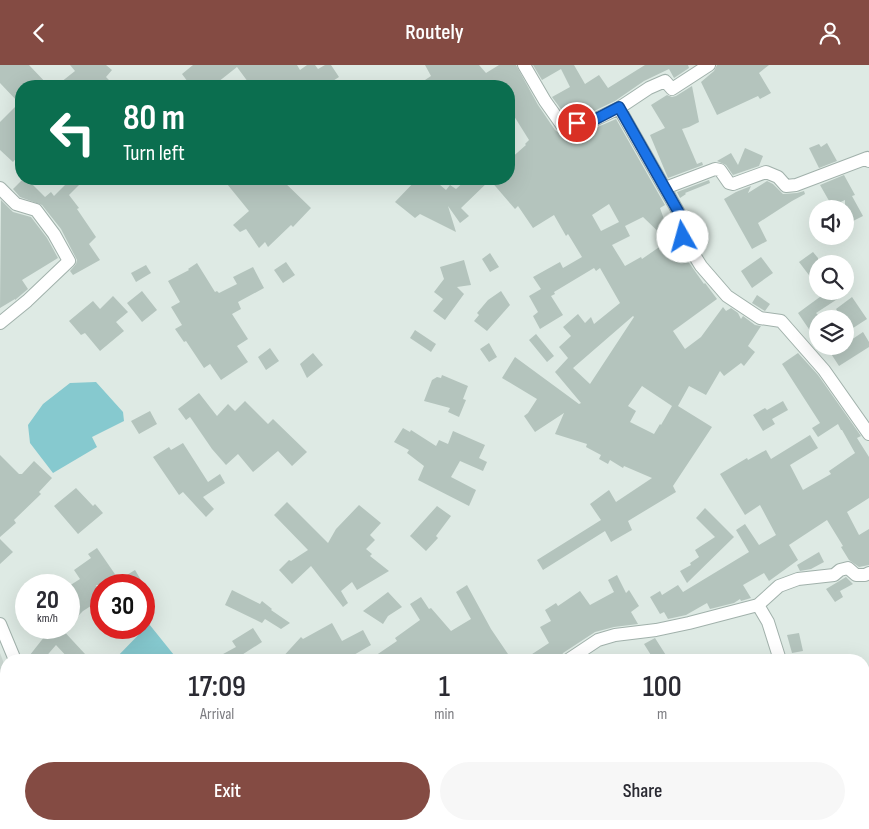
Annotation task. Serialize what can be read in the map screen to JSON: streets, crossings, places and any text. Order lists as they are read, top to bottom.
{
  "page": {
    "header": "Routely",
    "turn": ["80 m", "Turn left"],
    "speed": "20 km/h",
    "limit": "30",
    "eta": [
      "17:09",
      "Arrival",
      "1",
      "min",
      "100",
      "m"
    ],
    "buttons": ["Exit", "Share"]
  }
}
